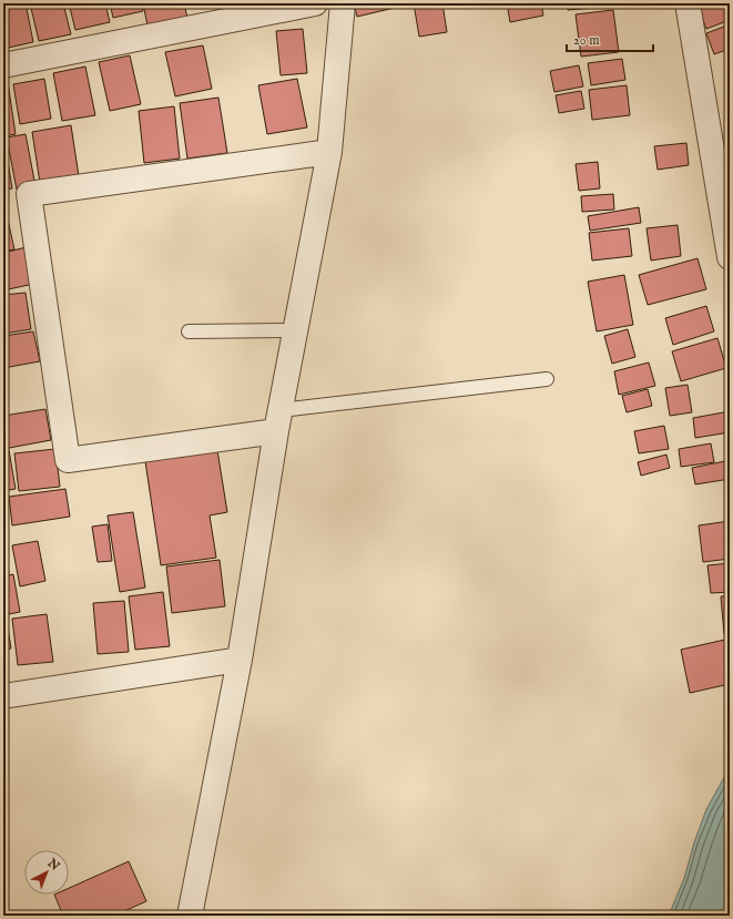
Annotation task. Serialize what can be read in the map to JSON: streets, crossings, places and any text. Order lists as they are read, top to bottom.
{
  "scale_bar": "20 m",
  "north": "top right"
}
